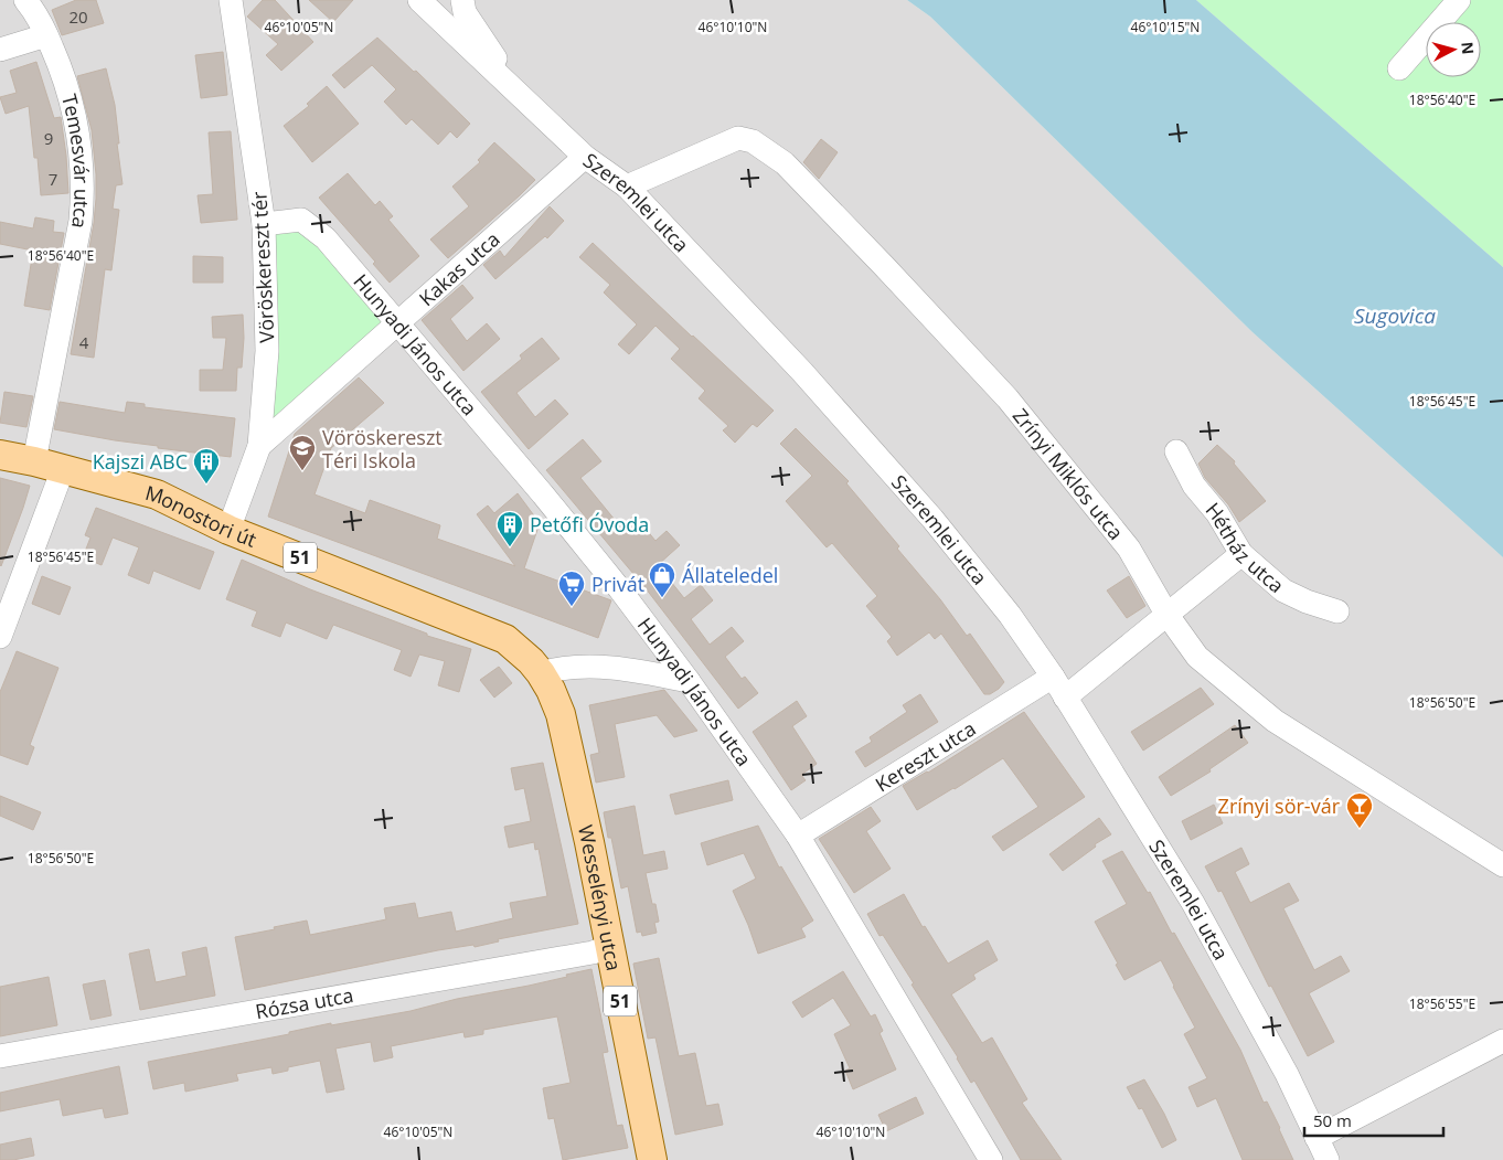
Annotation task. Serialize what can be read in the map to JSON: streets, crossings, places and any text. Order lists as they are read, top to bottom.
{
  "streets": {
    "main road": ["Monostori út", "51", "Wesselényi utca"],
    "street": [
      "Temesvár utca",
      "Szeremlei utca",
      "Vöröskereszt tér",
      "Kakas utca",
      "Hunyadi János utca",
      "Zrínyi Miklós utca",
      "Hétház utca",
      "Kereszt utca",
      "Rózsa utca"
    ]
  },
  "crossings": [
    ["Temesvár utca", "Monostori út"],
    ["Szeremlei utca", "Kakas utca"],
    ["Szeremlei utca", "Zrínyi Miklós utca"],
    ["Szeremlei utca", "Kereszt utca"],
    ["Vöröskereszt tér", "Kakas utca"],
    ["Vöröskereszt tér", "Hunyadi János utca"],
    ["Vöröskereszt tér", "Monostori út"],
    ["Kakas utca", "Hunyadi János utca"],
    ["Hunyadi János utca", "Kereszt utca"],
    ["Monostori út", "Wesselényi utca"],
    ["Wesselényi utca", "Rózsa utca"]
  ],
  "water": ["Sugovica"],
  "places": {
    "school or university": ["Vöröskereszt Téri Iskola"],
    "building": ["Kajszi ABC", "Petőfi Óvoda"],
    "shop": ["Állateledel"],
    "supermarket": ["Privát"],
    "bar": ["Zrínyi sör-vár"]
  },
  "house_numbers": [
    "20",
    "9",
    "7",
    "4"
  ],
  "scale_bar": "50 m",
  "north": "right",
  "coordinates": [
    "46°10'05\"N",
    "46°10'10\"N",
    "46°10'15\"N",
    "18°56'40\"E",
    "18°56'45\"E",
    "18°56'50\"E",
    "18°56'55\"E"
  ]
}
